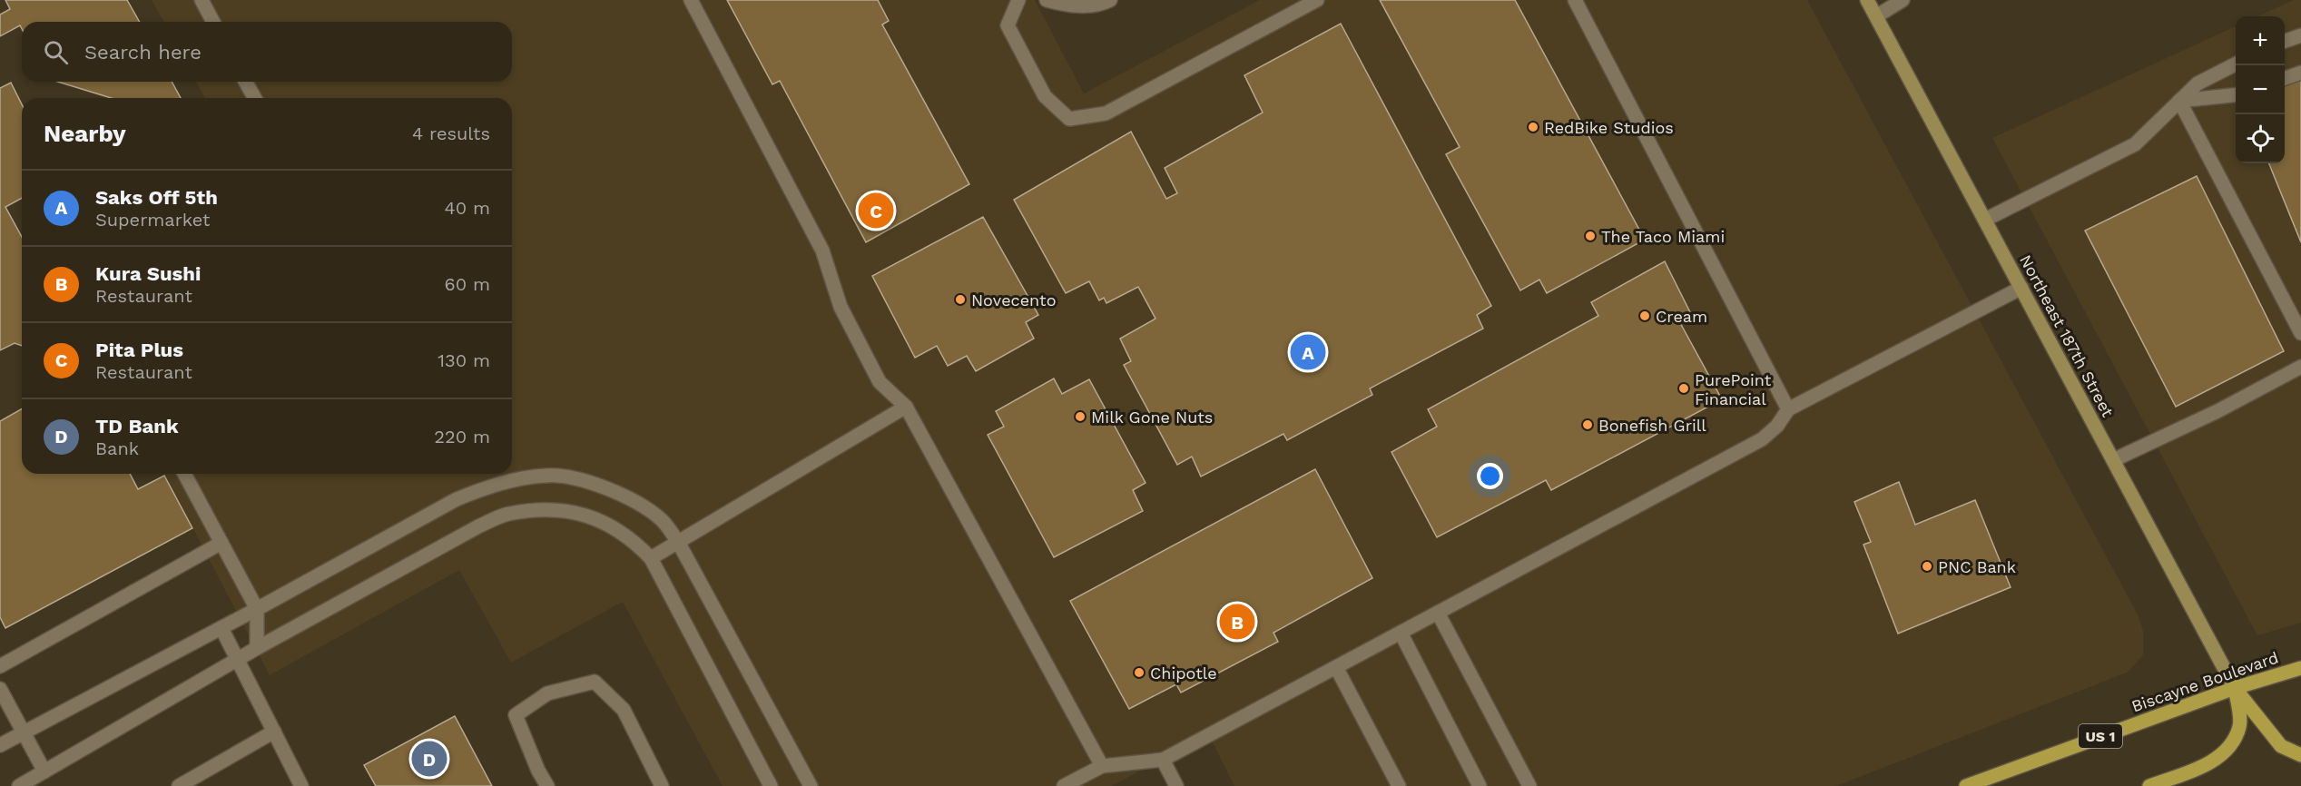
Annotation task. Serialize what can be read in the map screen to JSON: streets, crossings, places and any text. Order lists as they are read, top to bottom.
{
  "streets": {
    "main road": ["Biscayne Boulevard", "US 1"],
    "street": ["Northeast 187th Street"]
  },
  "crossings": [
    ["Northeast 187th Street", "Biscayne Boulevard"]
  ],
  "places": [
    "RedBike Studios",
    "The Taco Miami",
    "Novecento",
    "Cream",
    "PurePoint Financial",
    "Milk Gone Nuts",
    "Bonefish Grill",
    "PNC Bank",
    "Chipotle"
  ],
  "page": {
    "map_buttons": ["+", "−"],
    "search": "Search here",
    "heading": ["Nearby", "4 results"],
    "list": [
      {
        "mark": "A",
        "name": "Saks Off 5th",
        "note": "Supermarket",
        "value": "40 m"
      },
      {
        "mark": "B",
        "name": "Kura Sushi",
        "note": "Restaurant",
        "value": "60 m"
      },
      {
        "mark": "C",
        "name": "Pita Plus",
        "note": "Restaurant",
        "value": "130 m"
      },
      {
        "mark": "D",
        "name": "TD Bank",
        "note": "Bank",
        "value": "220 m"
      }
    ],
    "pins": [
      "C",
      "A",
      "B",
      "D"
    ]
  }
}
